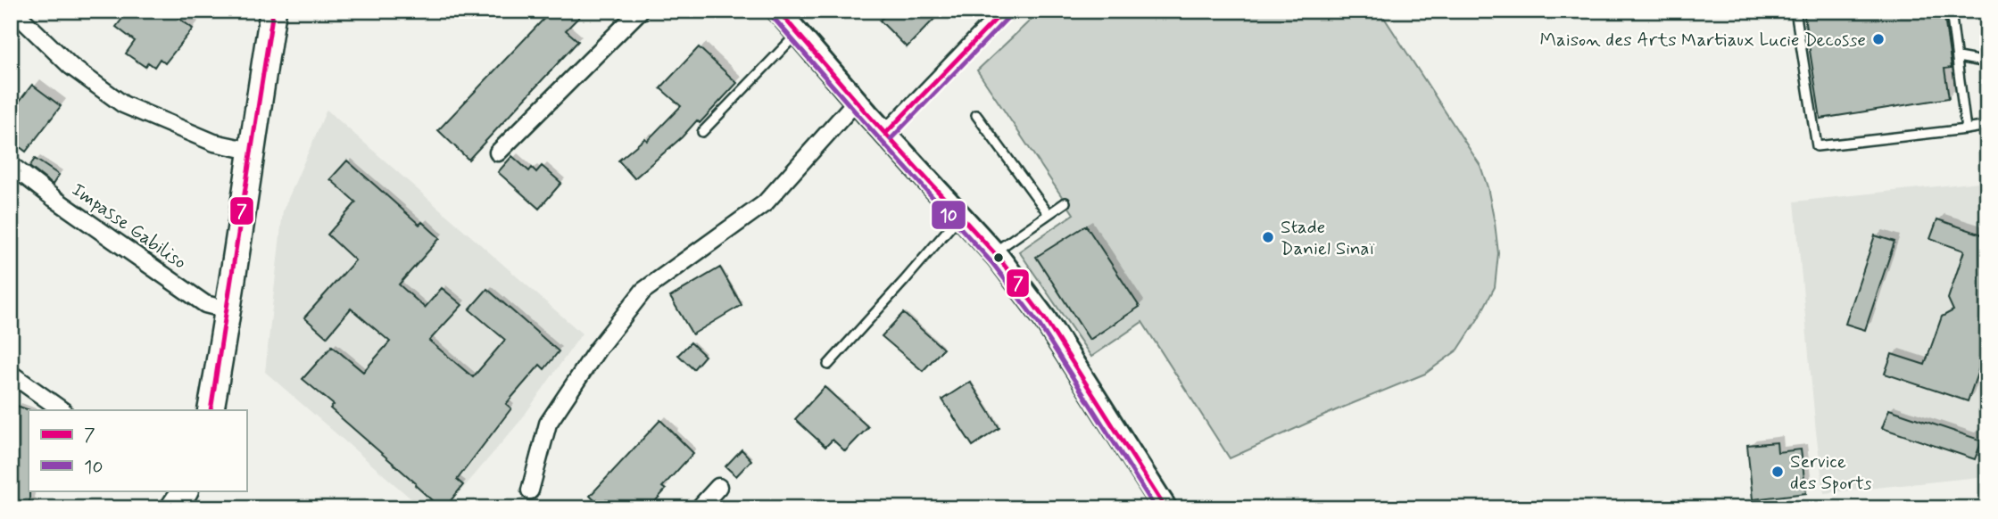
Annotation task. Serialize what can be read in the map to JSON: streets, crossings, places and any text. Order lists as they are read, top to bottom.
{
  "streets": {
    "street": ["Impasse Gabiliso"]
  },
  "places": ["Maison des Arts Martiaux Lucie Decosse", "Stade Daniel Sinaï", "Service des Sports"],
  "lines": ["transit line 7", "transit line 10"],
  "legend": ["7", "10"]
}
